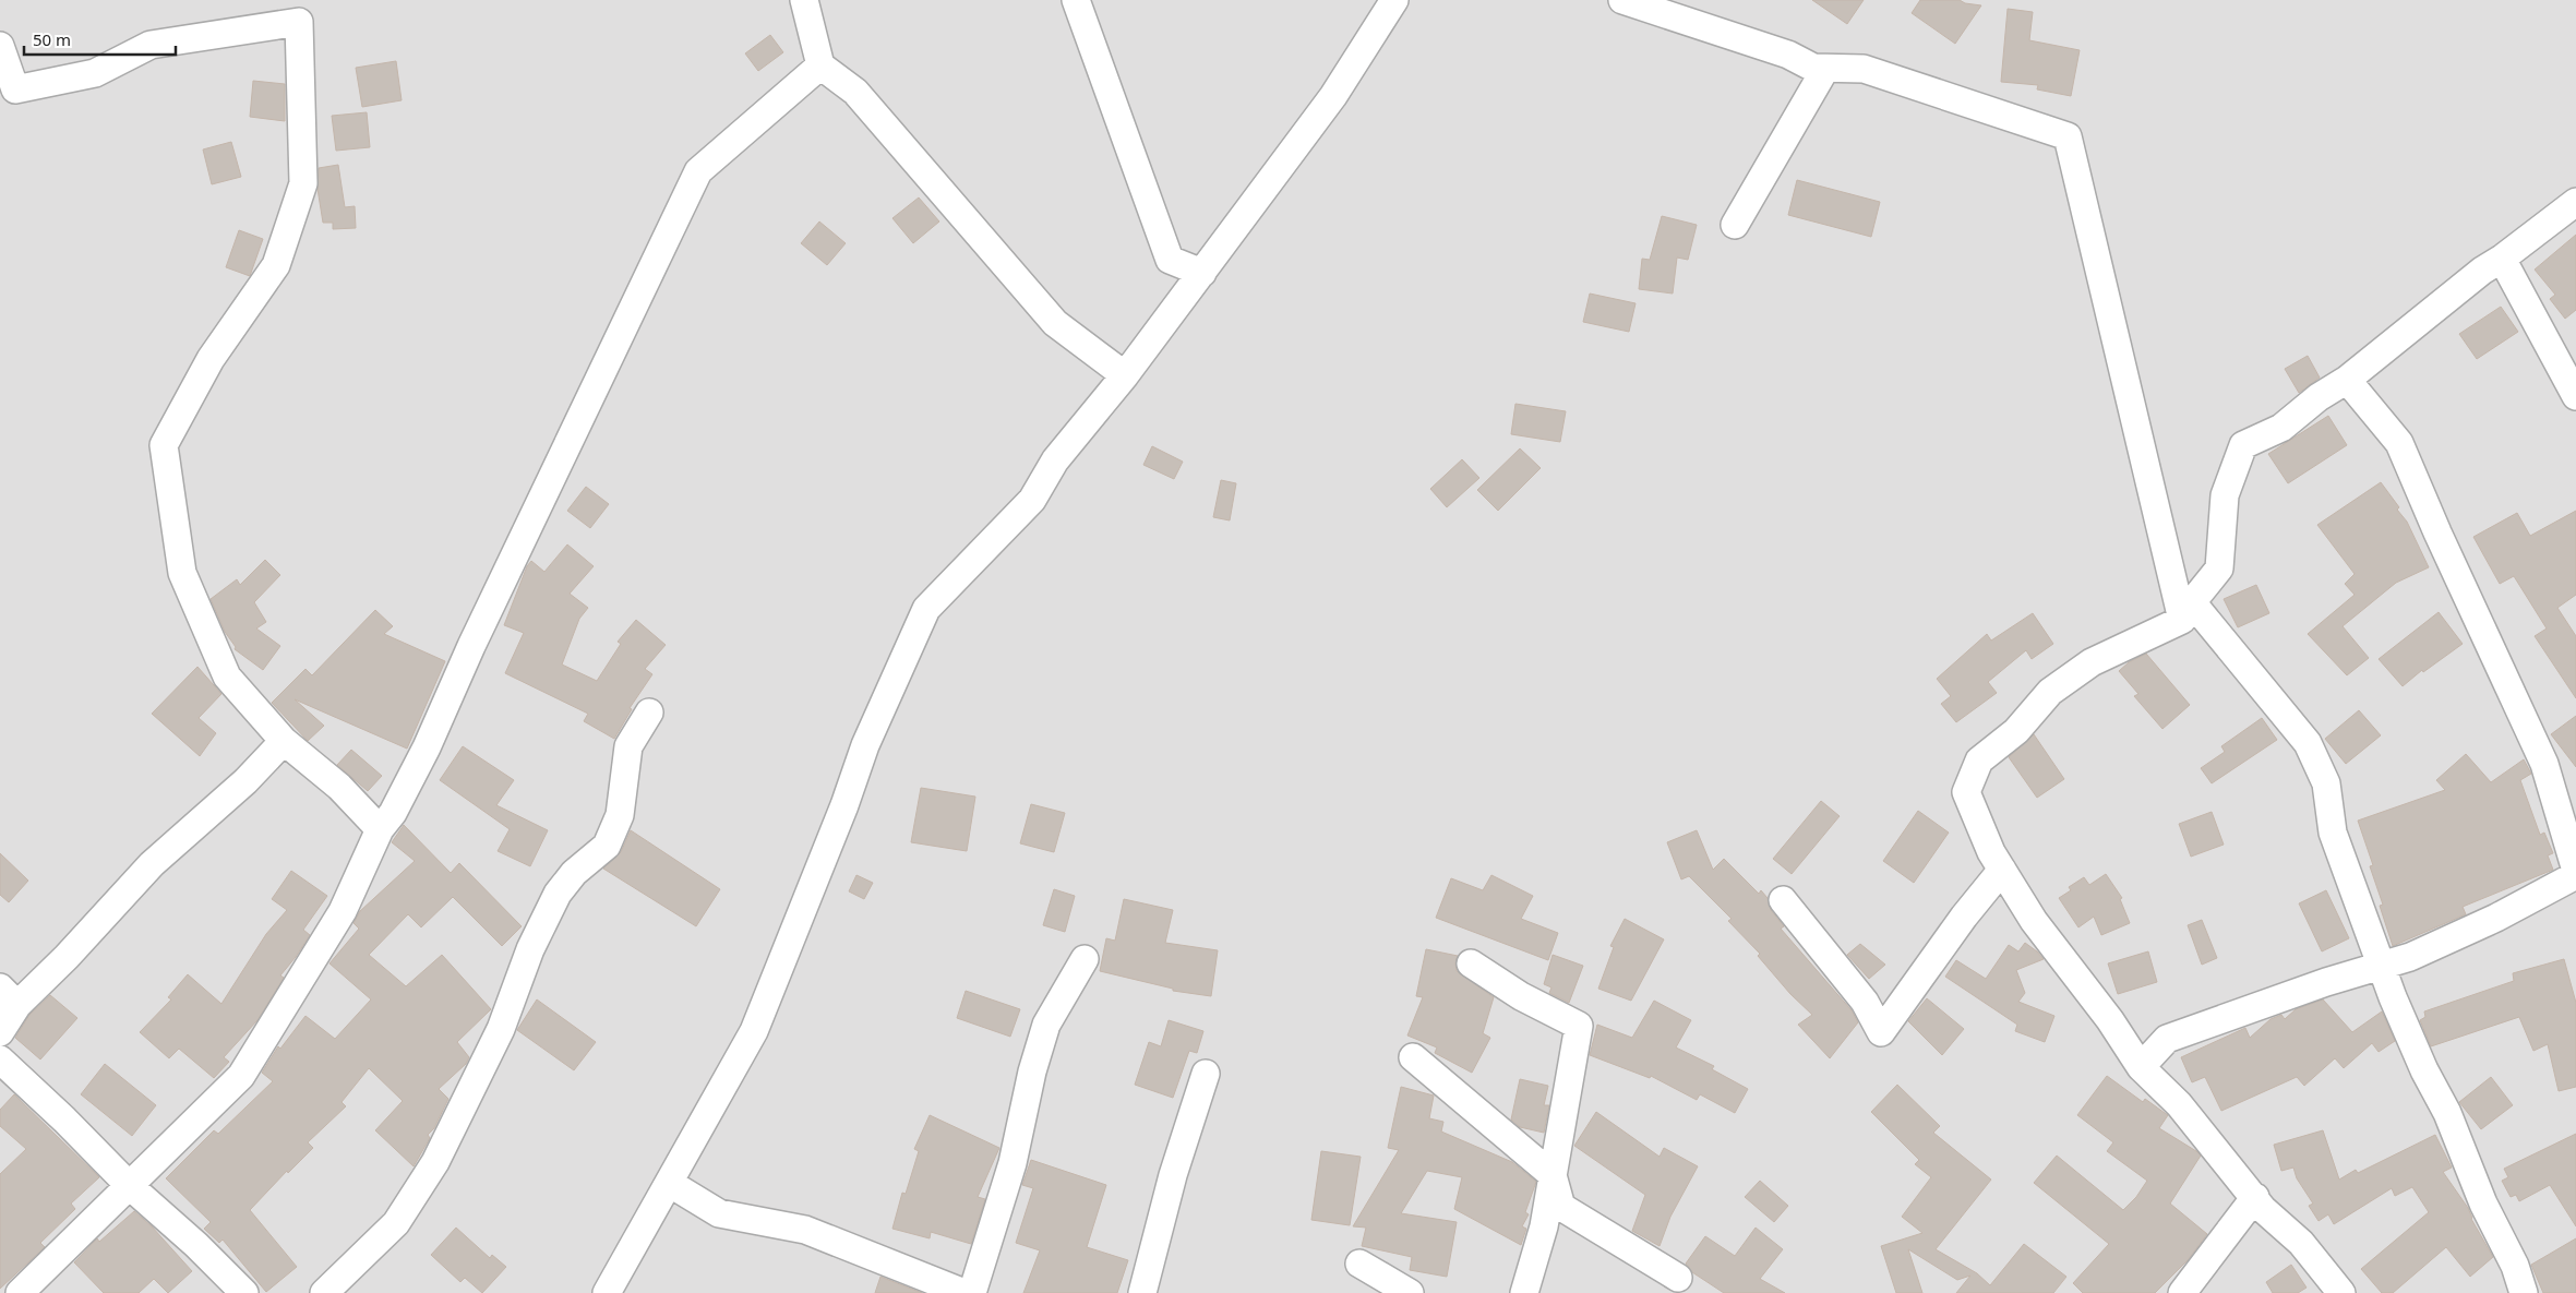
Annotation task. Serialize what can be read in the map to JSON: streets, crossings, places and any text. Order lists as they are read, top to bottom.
{
  "scale_bar": "50 m"
}
